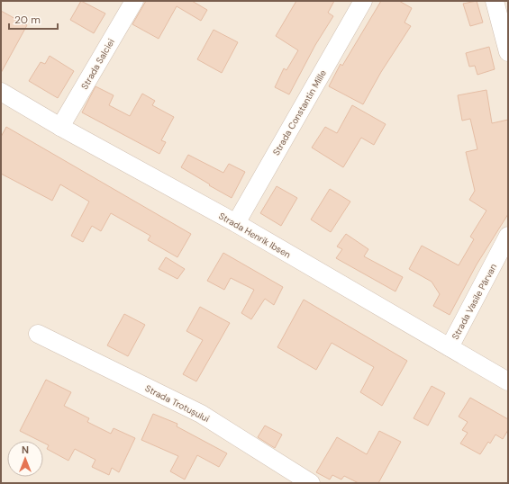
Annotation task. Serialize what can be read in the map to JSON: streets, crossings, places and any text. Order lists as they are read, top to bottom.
{
  "streets": {
    "street": [
      "Strada Salciei",
      "Strada Constantin Mille",
      "Strada Henrik Ibsen",
      "Strada Vasile Pârvan",
      "Strada Trotușului"
    ]
  },
  "crossings": [
    ["Strada Salciei", "Strada Henrik Ibsen"],
    ["Strada Constantin Mille", "Strada Henrik Ibsen"],
    ["Strada Henrik Ibsen", "Strada Vasile Pârvan"]
  ],
  "scale_bar": "20 m",
  "north": "top"
}
